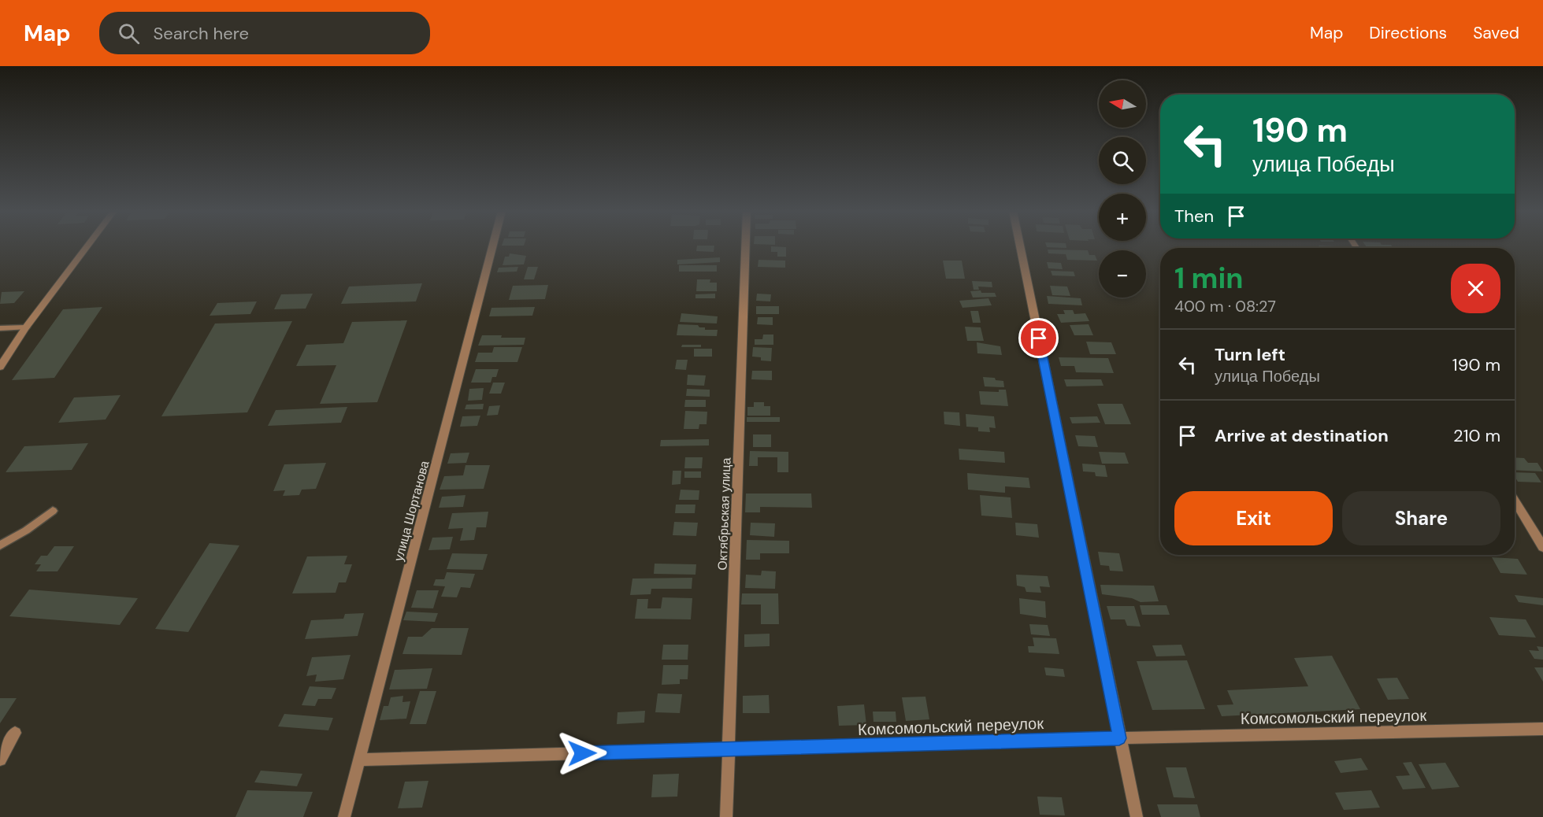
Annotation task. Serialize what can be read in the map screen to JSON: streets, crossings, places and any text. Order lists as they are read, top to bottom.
{
  "streets": {
    "street": ["улица Шортанова", "Октябрьская улица", "Комсомольский переулок"]
  },
  "crossings": [
    ["улица Шортанова", "Комсомольский переулок"],
    ["Октябрьская улица", "Комсомольский переулок"]
  ],
  "north": "left",
  "page": {
    "header": "Map",
    "search": "Search here",
    "nav": ["Map", "Directions", "Saved"],
    "map_buttons": ["+", "−"],
    "turn": ["190 m", "улица Победы"],
    "then": "Then",
    "heading": ["1 min", "400 m · 08:27"],
    "list": [
      {
        "name": "Turn left",
        "note": "улица Победы",
        "value": "190 m"
      },
      {
        "name": "Arrive at destination",
        "value": "210 m"
      }
    ],
    "buttons": ["Exit", "Share"]
  }
}
